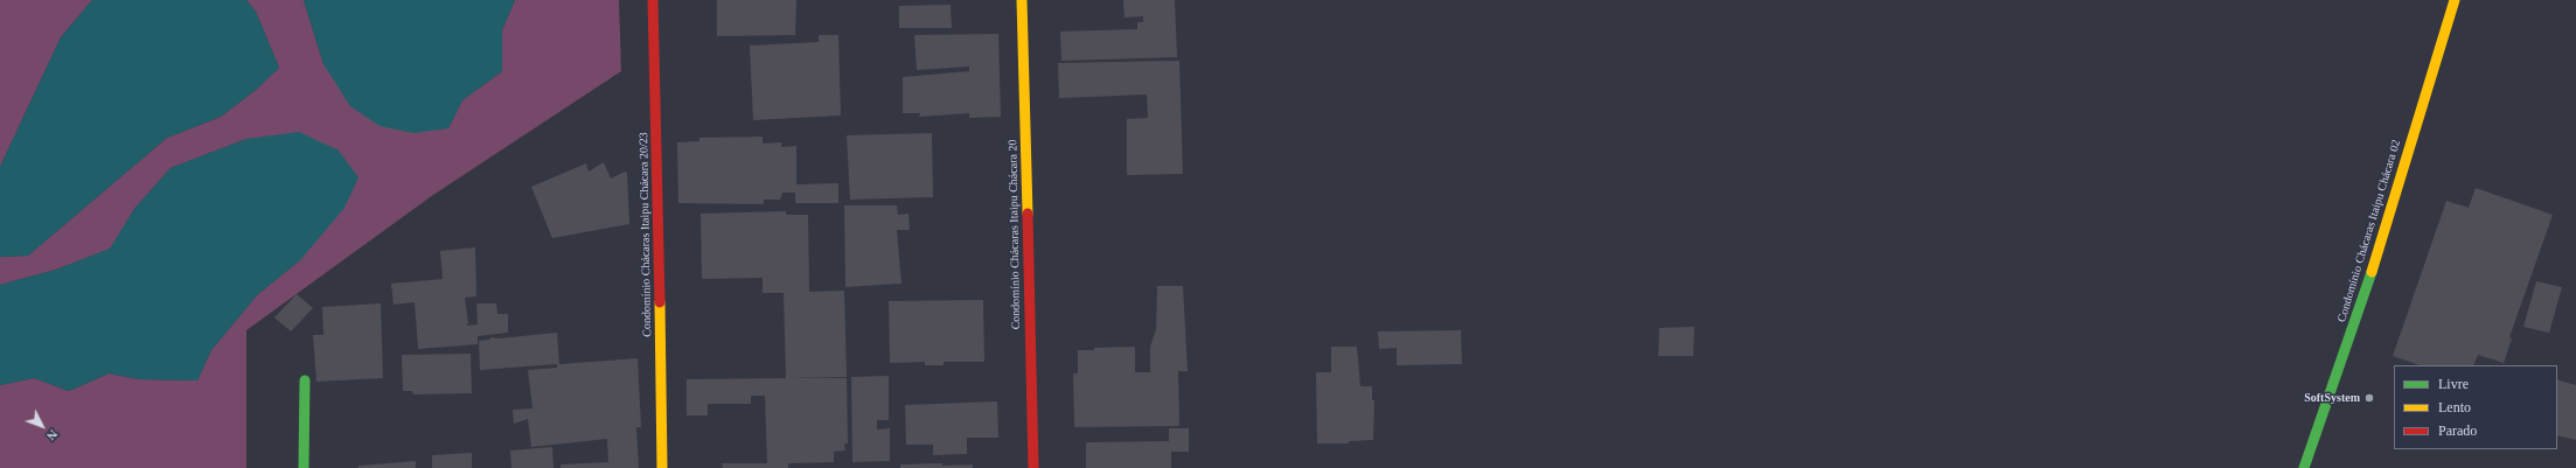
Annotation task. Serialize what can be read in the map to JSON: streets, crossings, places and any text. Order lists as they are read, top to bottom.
{
  "streets": {
    "street": ["Condomínio Chácaras Itaipu Chácara 02", "Condomínio Chácaras Itaipu Chácara 20/23", "Condomínio Chácaras Itaipu Chácara 20"]
  },
  "places": ["SoftSystem"],
  "legend": ["Livre", "Lento", "Parado"],
  "north": "bottom right"
}
